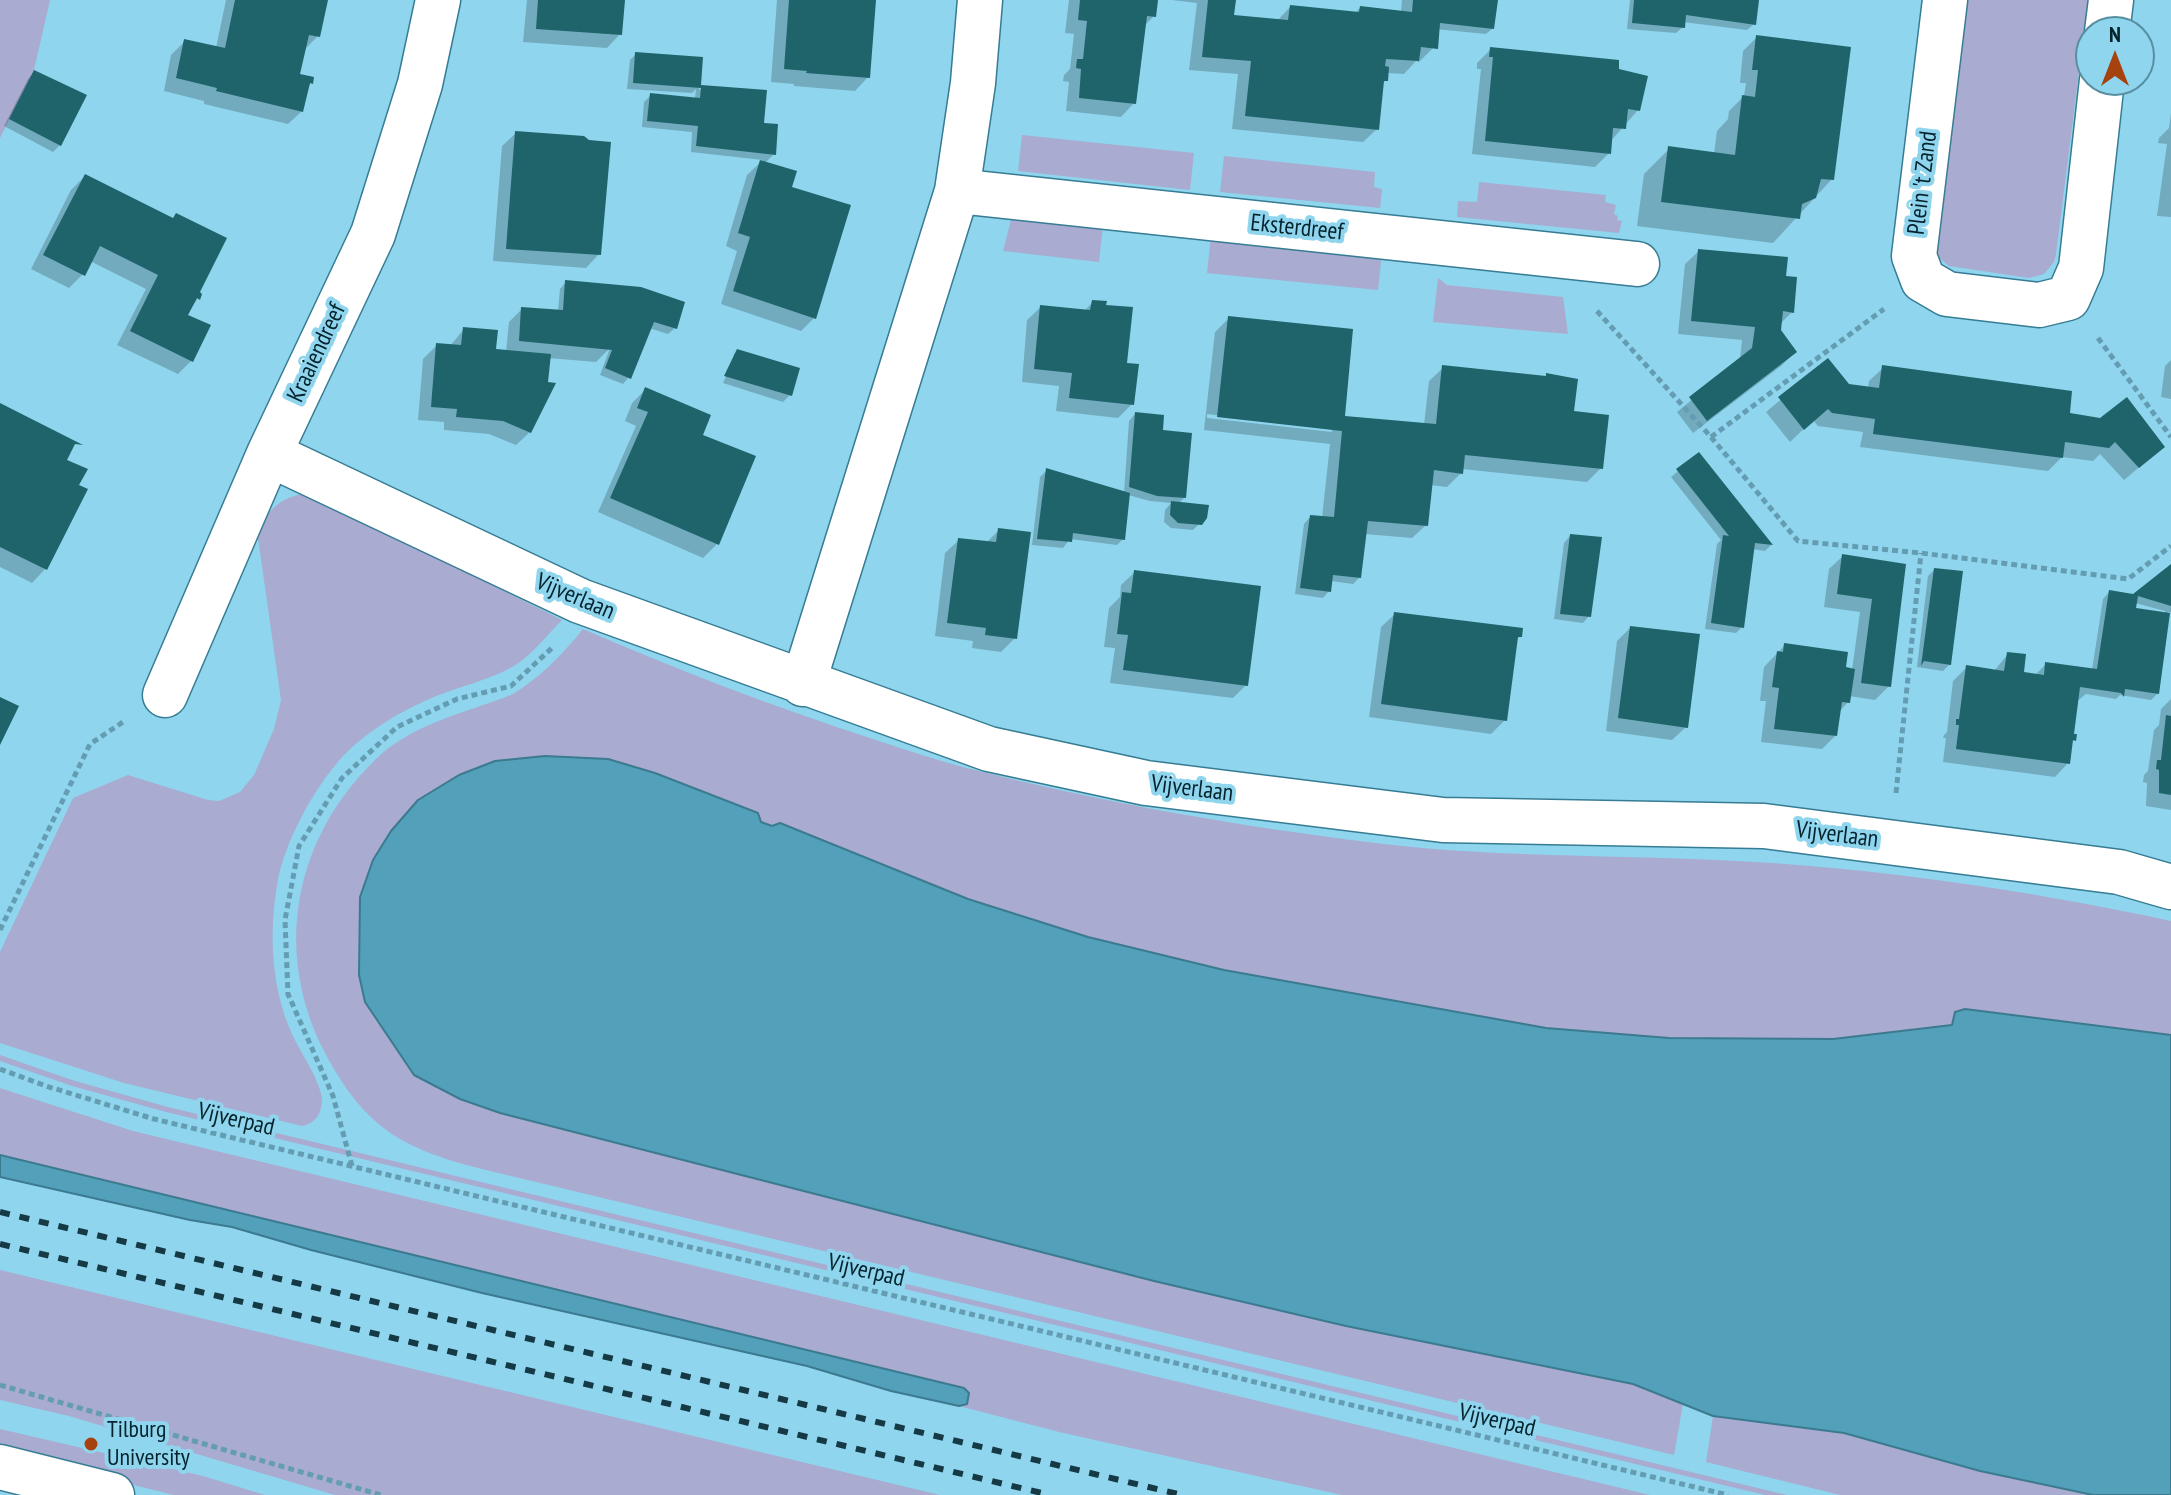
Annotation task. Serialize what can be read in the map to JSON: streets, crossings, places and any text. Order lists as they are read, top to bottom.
{
  "streets": {
    "street": [
      "Plein 't Zand",
      "Eksterdreef",
      "Kraaiendreef",
      "Vijverlaan"
    ],
    "path": ["Vijverpad"]
  },
  "crossings": [
    ["Kraaiendreef", "Vijverlaan"]
  ],
  "places": ["Tilburg University"],
  "north": "top"
}
